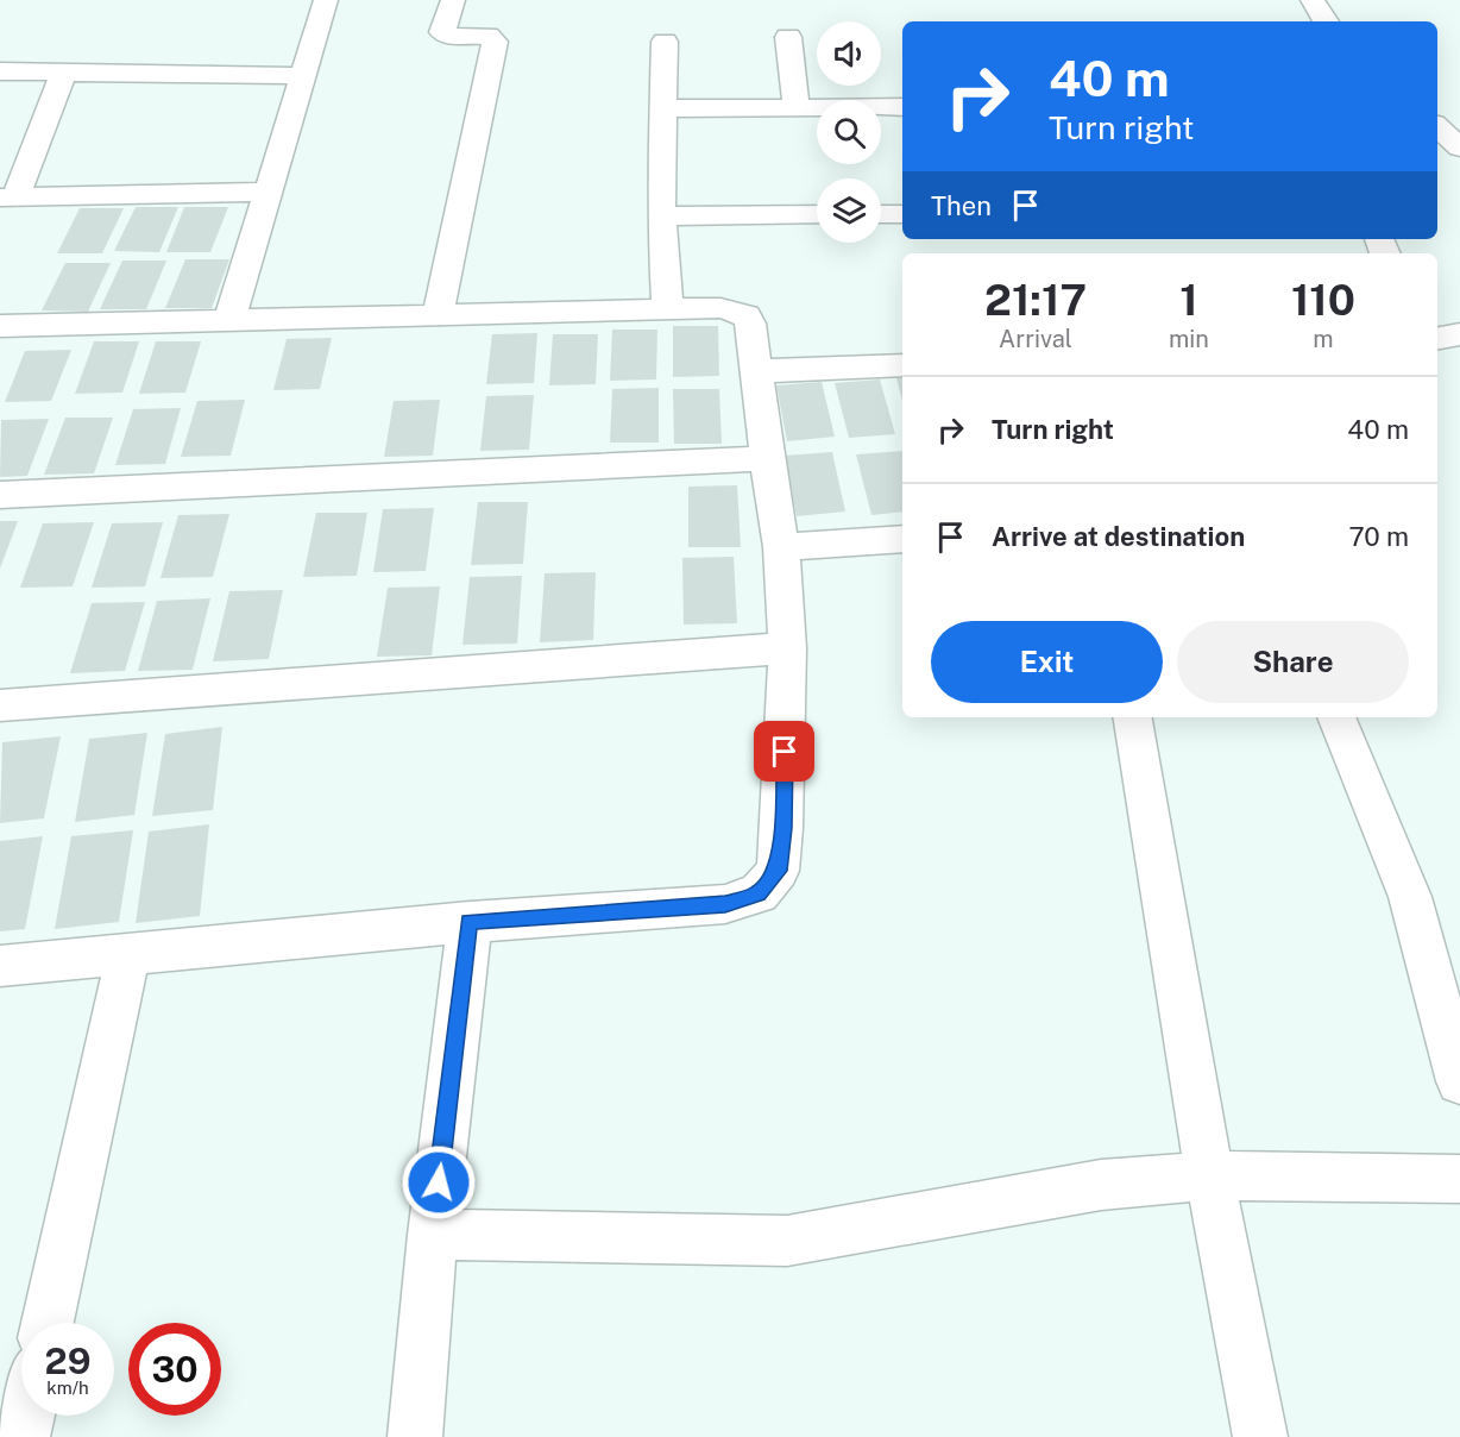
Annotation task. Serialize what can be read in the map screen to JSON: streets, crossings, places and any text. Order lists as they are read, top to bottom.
{
  "page": {
    "turn": ["40 m", "Turn right"],
    "then": "Then",
    "eta": [
      "21:17",
      "Arrival",
      "1",
      "min",
      "110",
      "m"
    ],
    "list": [
      {
        "name": "Turn right",
        "value": "40 m"
      },
      {
        "name": "Arrive at destination",
        "value": "70 m"
      }
    ],
    "buttons": ["Exit", "Share"],
    "speed": "29 km/h",
    "limit": "30"
  }
}
